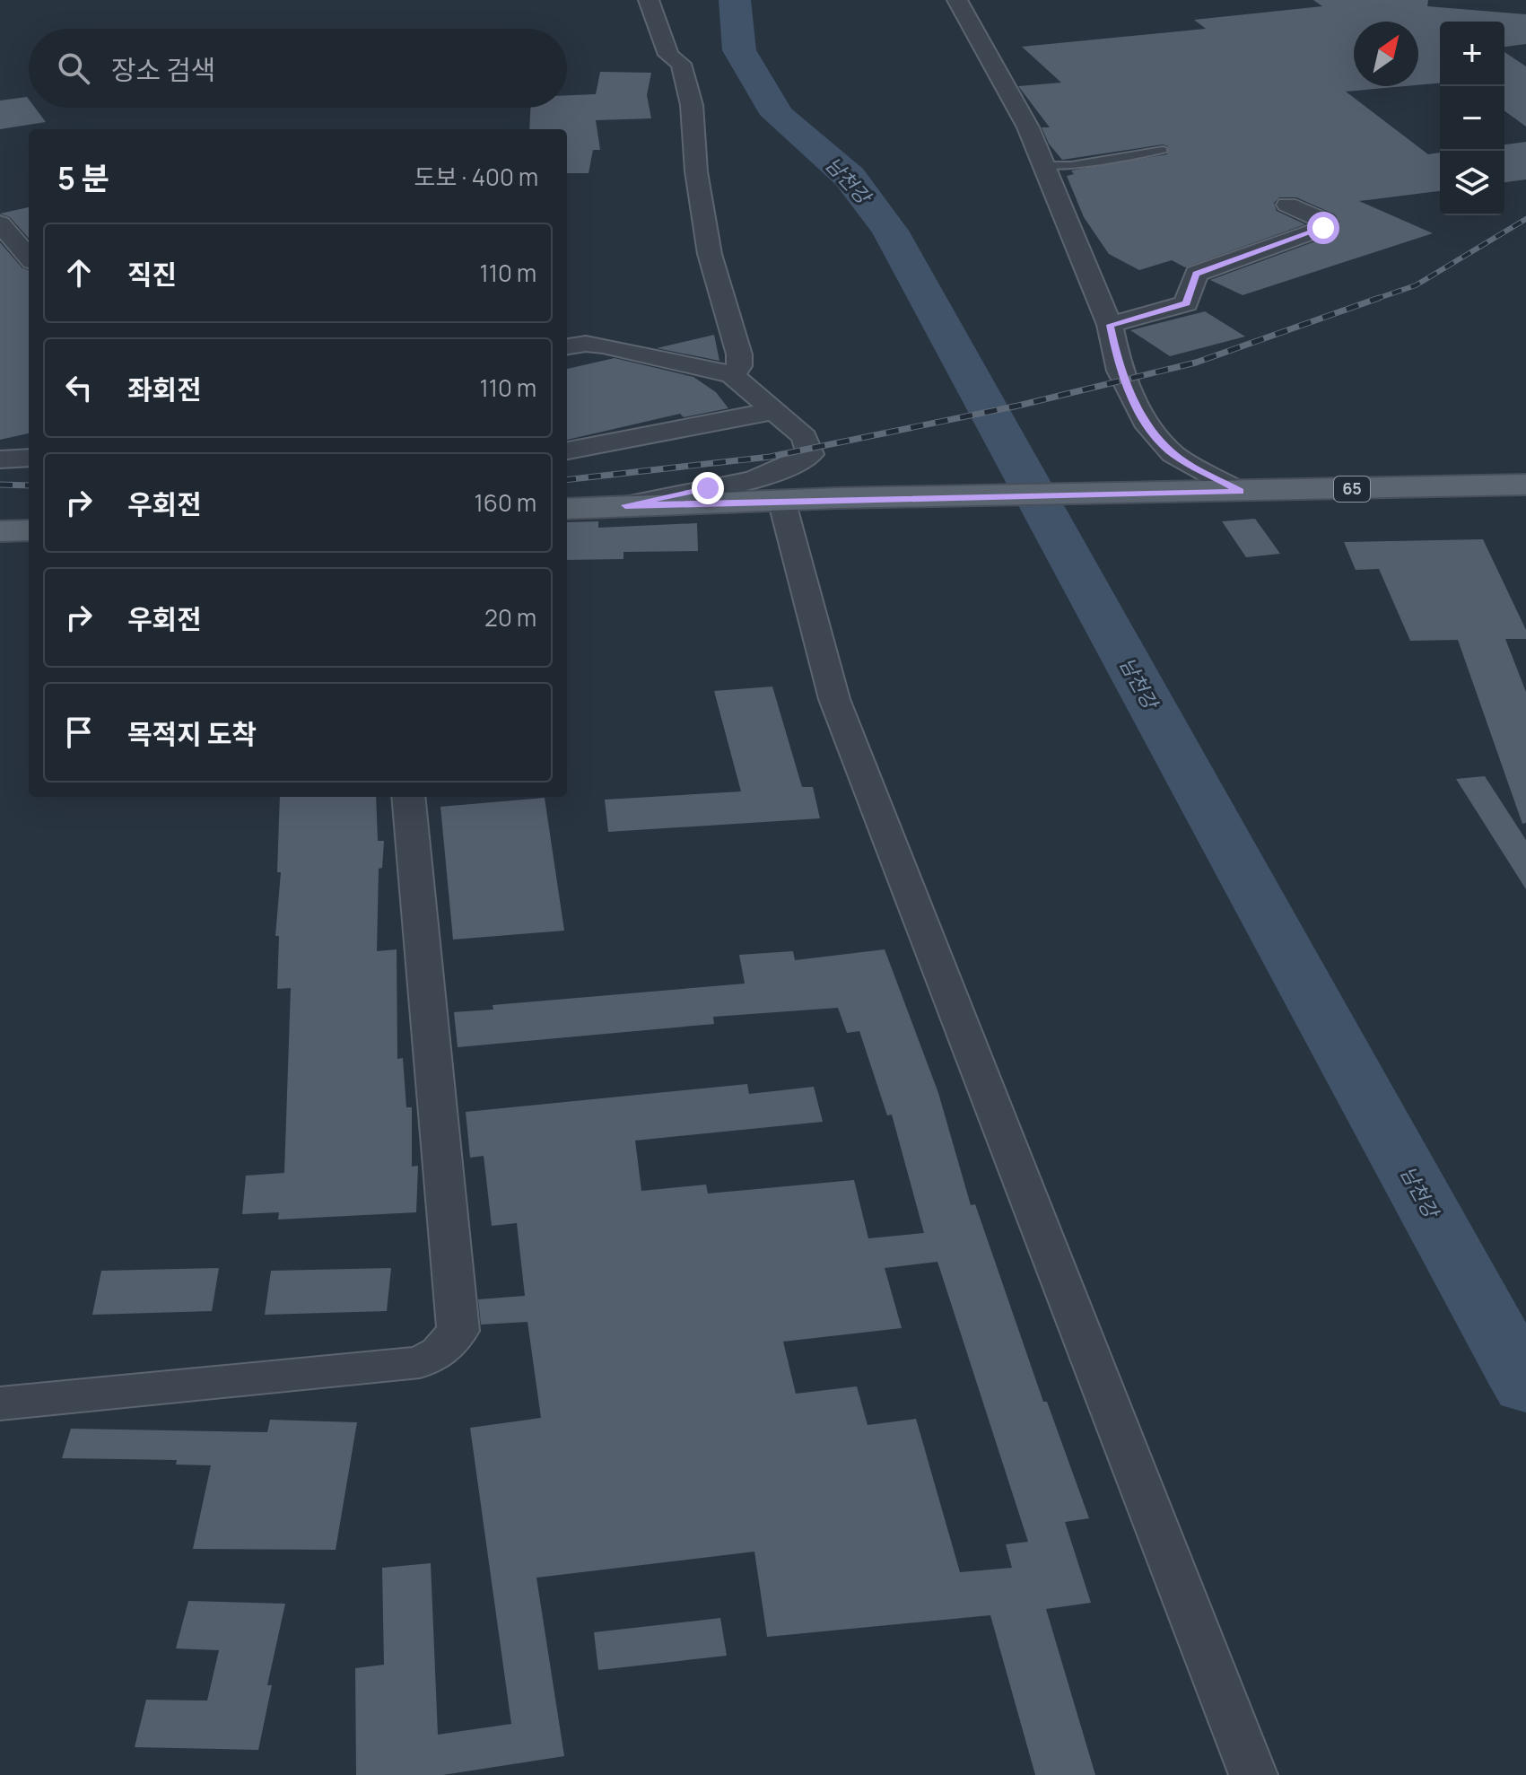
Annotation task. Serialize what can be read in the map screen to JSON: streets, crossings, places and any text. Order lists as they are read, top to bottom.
{
  "streets": {
    "main road": ["65"]
  },
  "water": ["남천강"],
  "north": "top right",
  "page": {
    "map_buttons": ["+", "−"],
    "search": "장소 검색",
    "heading": ["5 분", "도보 · 400 m"],
    "list": [
      ["직진", "110 m"],
      ["좌회전", "110 m"],
      ["우회전", "160 m"],
      ["우회전", "20 m"],
      "목적지 도착"
    ]
  }
}
